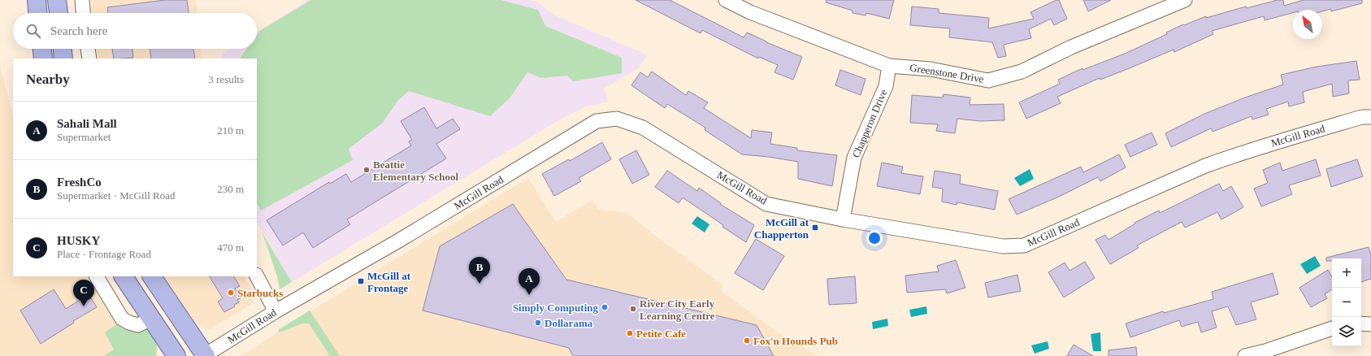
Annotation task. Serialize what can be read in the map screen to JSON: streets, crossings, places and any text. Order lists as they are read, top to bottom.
{
  "streets": {
    "street": ["Greenstone Drive", "Chapperon Drive", "McGill Road"]
  },
  "crossings": [
    ["Greenstone Drive", "Chapperon Drive"],
    ["Chapperon Drive", "McGill Road"]
  ],
  "places": {
    "other": [
      "Beattie Elementary School",
      "Starbucks",
      "Simply Computing",
      "River City Early Learning Centre",
      "Dollarama",
      "Petite Cafe",
      "Fox'n Hounds Pub"
    ],
    "transit": ["McGill at Chapperton", "McGill at Frontage"]
  },
  "north": "top left",
  "page": {
    "search": "Search here",
    "heading": ["Nearby", "3 results"],
    "list": [
      {
        "mark": "A",
        "name": "Sahali Mall",
        "note": "Supermarket",
        "value": "210 m"
      },
      {
        "mark": "B",
        "name": "FreshCo",
        "note": "Supermarket · McGill Road",
        "value": "230 m"
      },
      {
        "mark": "C",
        "name": "HUSKY",
        "note": "Place · Frontage Road",
        "value": "470 m"
      }
    ],
    "pins": ["B", "A", "C"],
    "map_buttons": ["+", "−"]
  }
}
